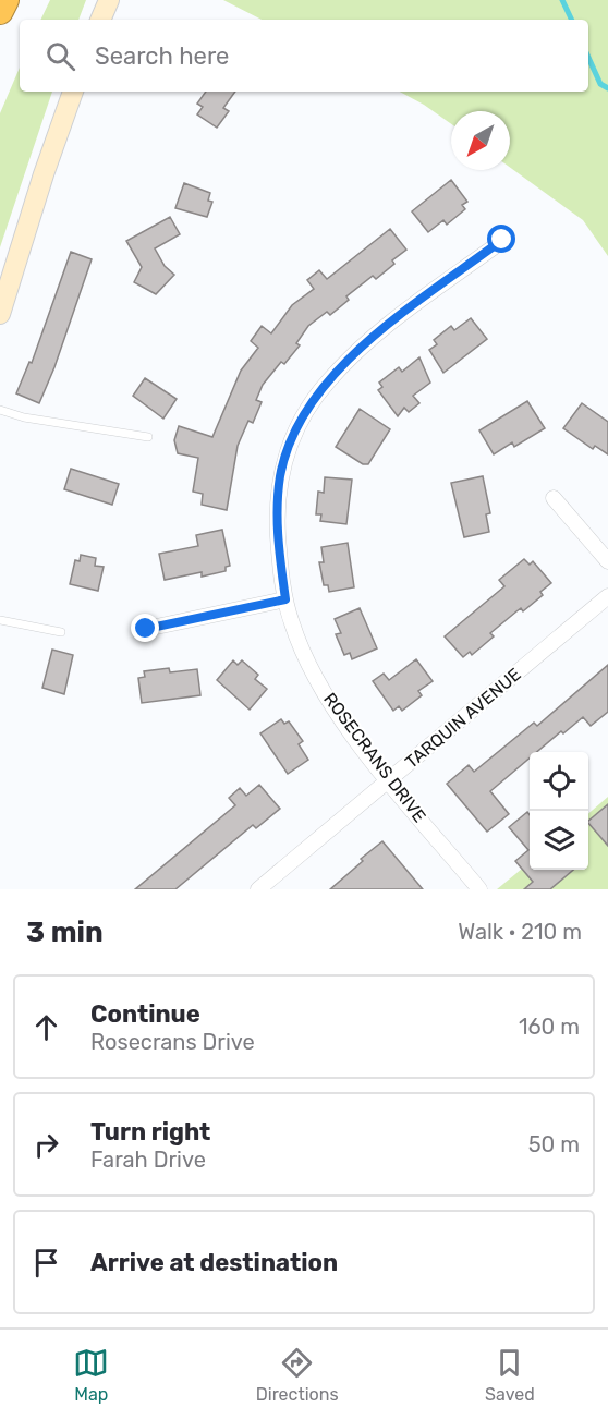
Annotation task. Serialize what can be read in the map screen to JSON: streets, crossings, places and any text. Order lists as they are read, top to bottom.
{
  "streets": {
    "street": ["TARQUIN AVENUE", "ROSECRANS DRIVE"]
  },
  "crossings": [
    ["TARQUIN AVENUE", "ROSECRANS DRIVE"]
  ],
  "north": "bottom left",
  "page": {
    "search": "Search here",
    "heading": ["3 min", "Walk · 210 m"],
    "list": [
      ["Continue", "Rosecrans Drive", "160 m"],
      ["Turn right", "Farah Drive", "50 m"],
      "Arrive at destination"
    ],
    "nav": ["Map", "Directions", "Saved"]
  }
}
